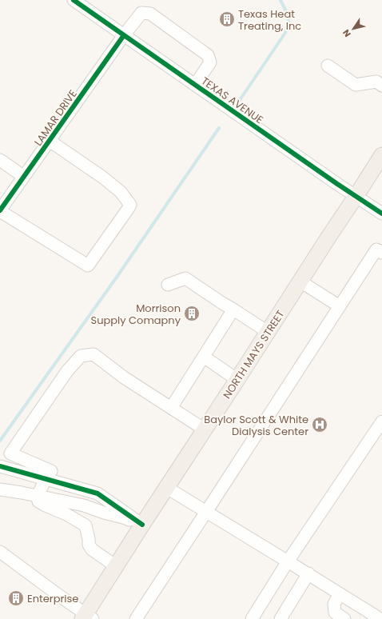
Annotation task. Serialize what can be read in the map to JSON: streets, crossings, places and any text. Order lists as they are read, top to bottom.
{
  "streets": {
    "main road": ["NORTH MAYS STREET"],
    "street": ["TEXAS AVENUE", "LAMAR DRIVE"]
  },
  "crossings": [
    ["TEXAS AVENUE", "LAMAR DRIVE"],
    ["TEXAS AVENUE", "NORTH MAYS STREET"]
  ],
  "places": {
    "building": ["Texas Heat Treating, Inc", "Morrison Supply Comapny", "Enterprise"],
    "hospital": ["Baylor Scott & White Dialysis Center"]
  },
  "north": "bottom left"
}
